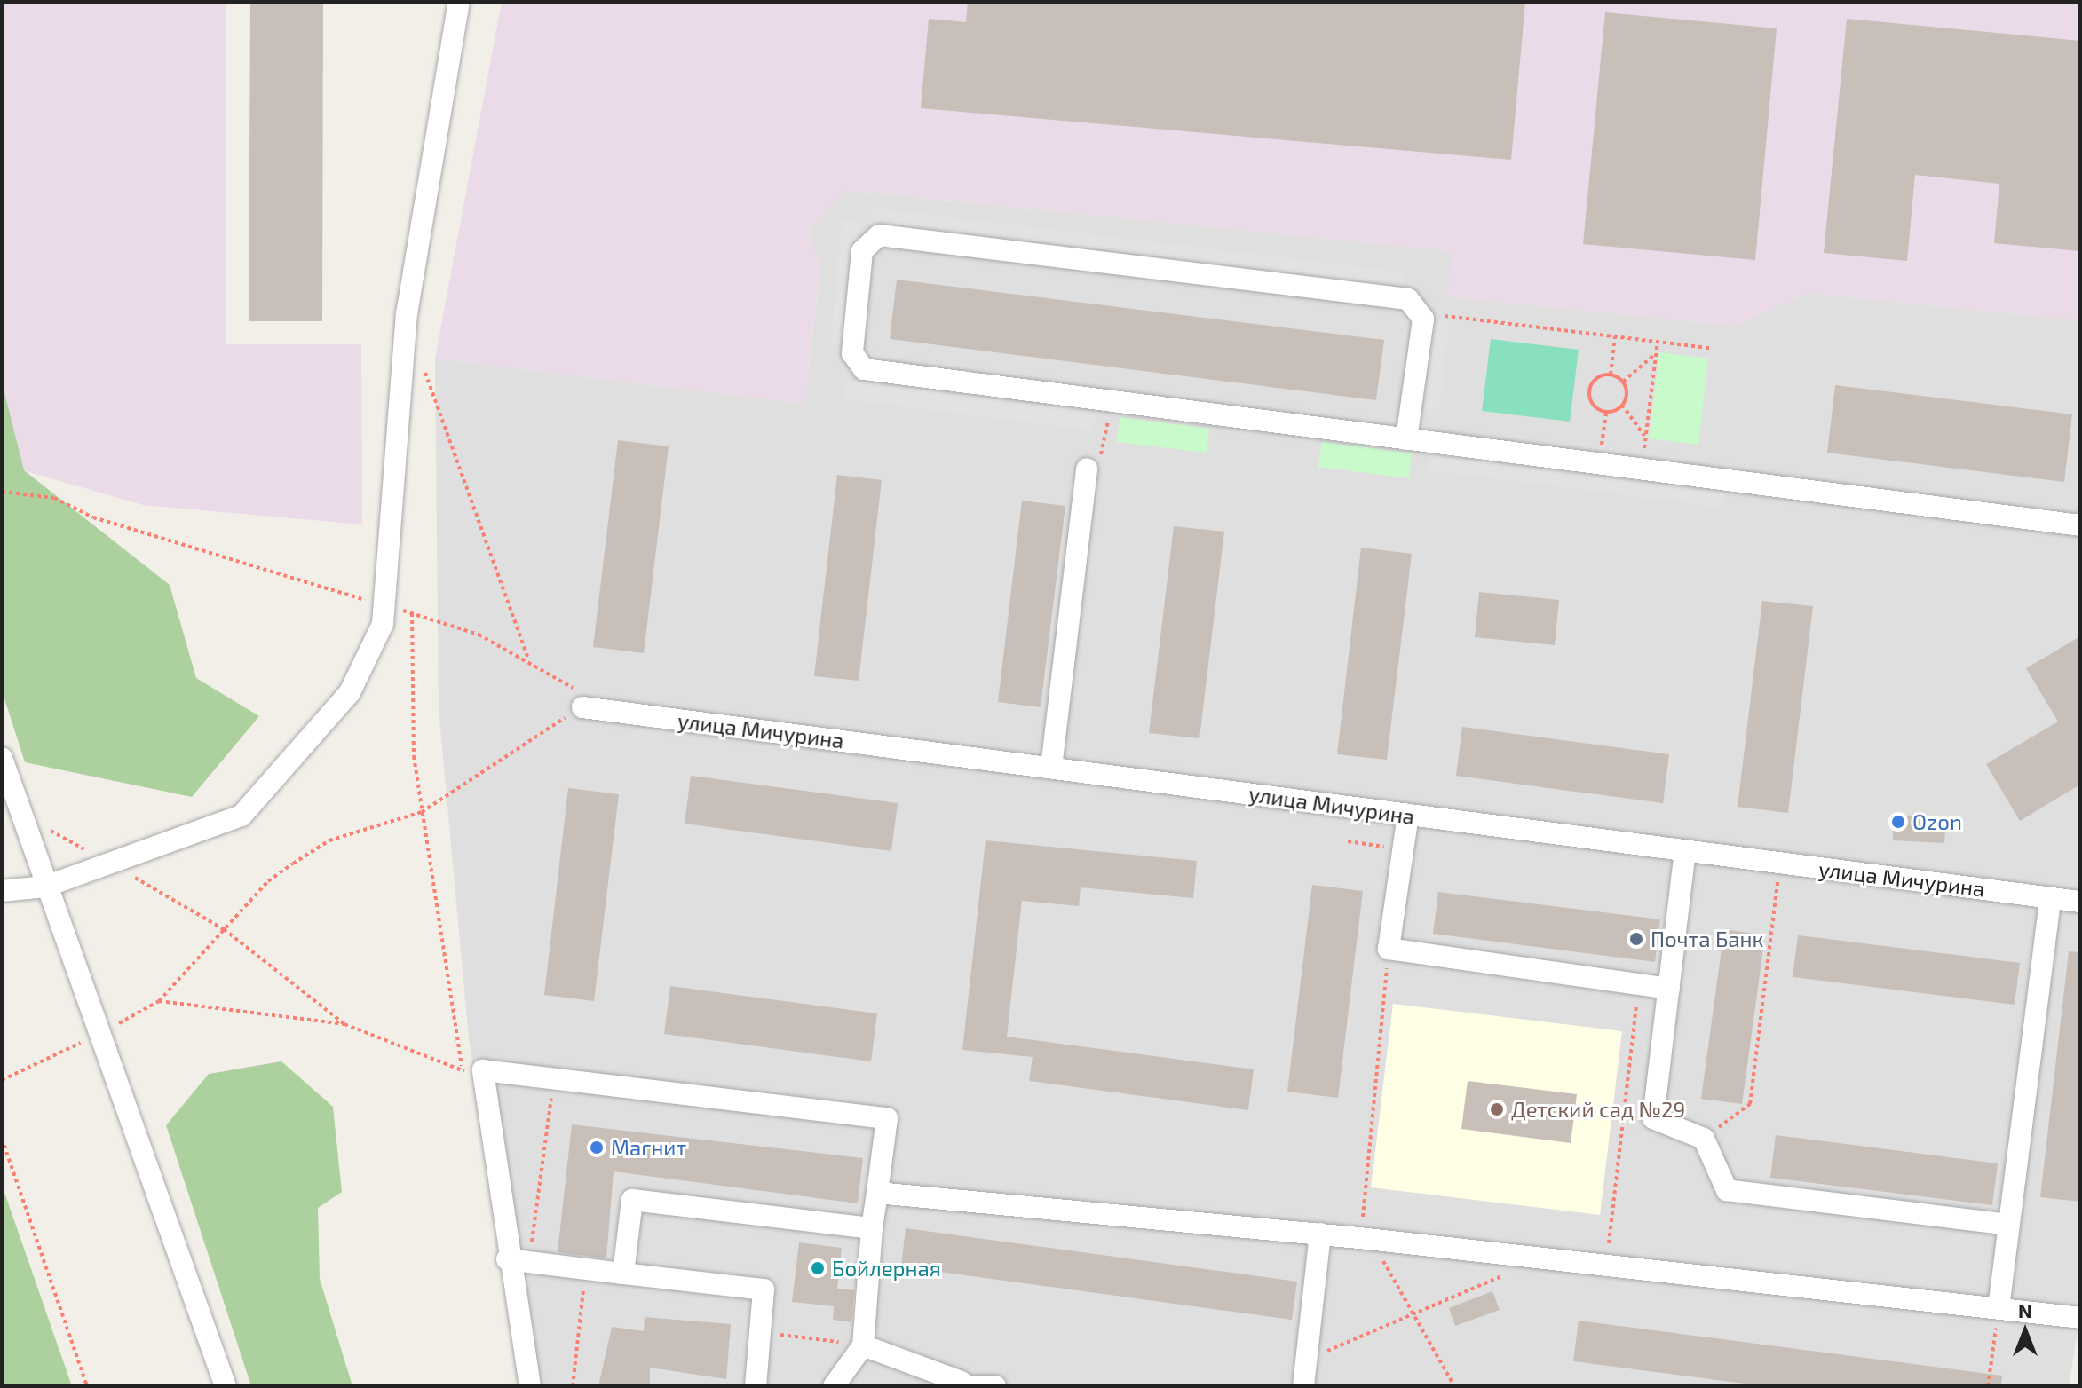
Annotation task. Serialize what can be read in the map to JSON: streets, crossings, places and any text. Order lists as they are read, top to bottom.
{
  "streets": {
    "street": ["улица Мичурина"]
  },
  "places": [
    "Ozon",
    "Почта Банк",
    "Детский сад №29",
    "Магнит",
    "Бойлерная"
  ],
  "north": "top"
}
